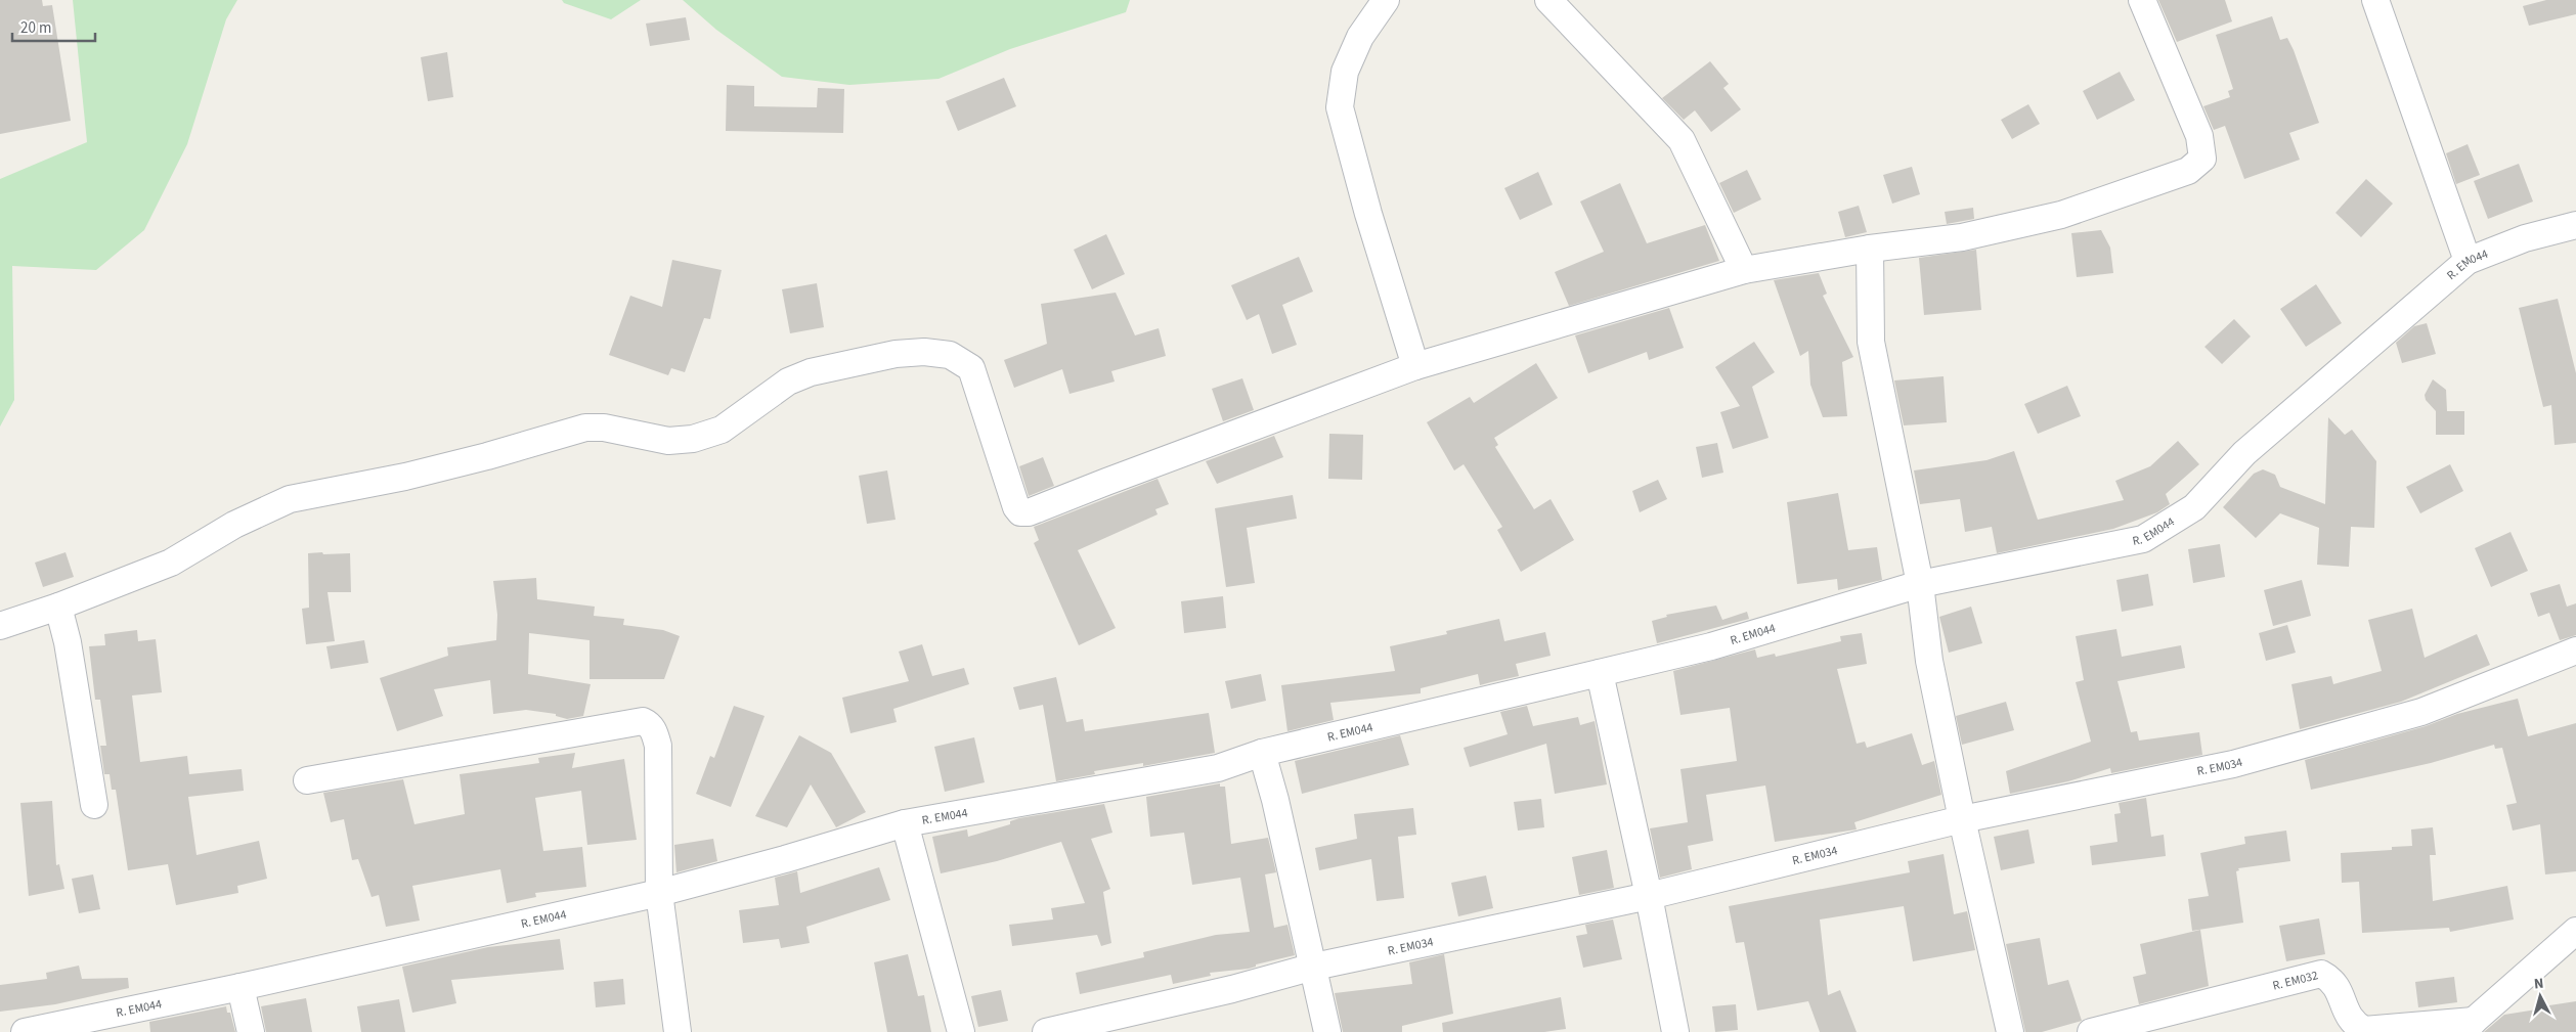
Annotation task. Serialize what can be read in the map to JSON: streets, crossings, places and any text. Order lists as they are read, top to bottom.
{
  "streets": {
    "street": ["R. EM044", "R. EM034", "R. EM032"]
  },
  "scale_bar": "20 m",
  "north": "top"
}
